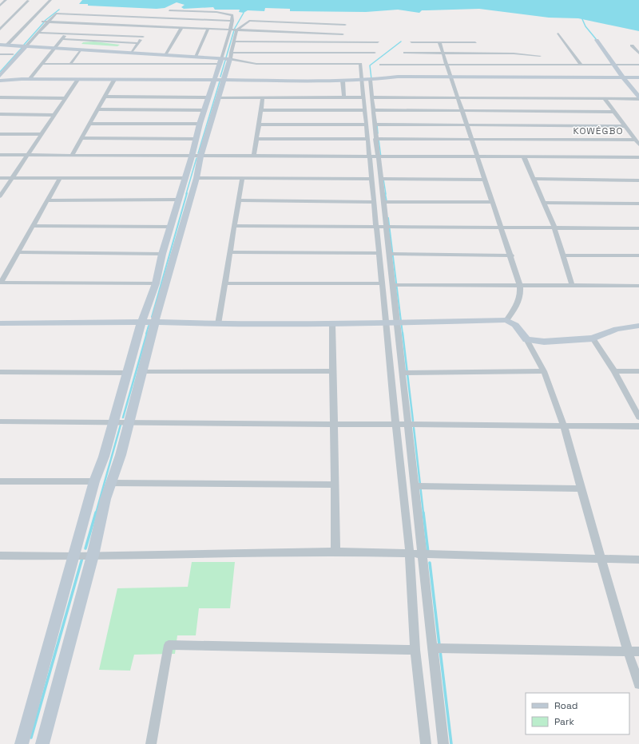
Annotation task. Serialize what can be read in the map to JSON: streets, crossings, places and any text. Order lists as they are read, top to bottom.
{
  "districts": ["KOWÉGBO"],
  "legend": ["Road", "Park"]
}
